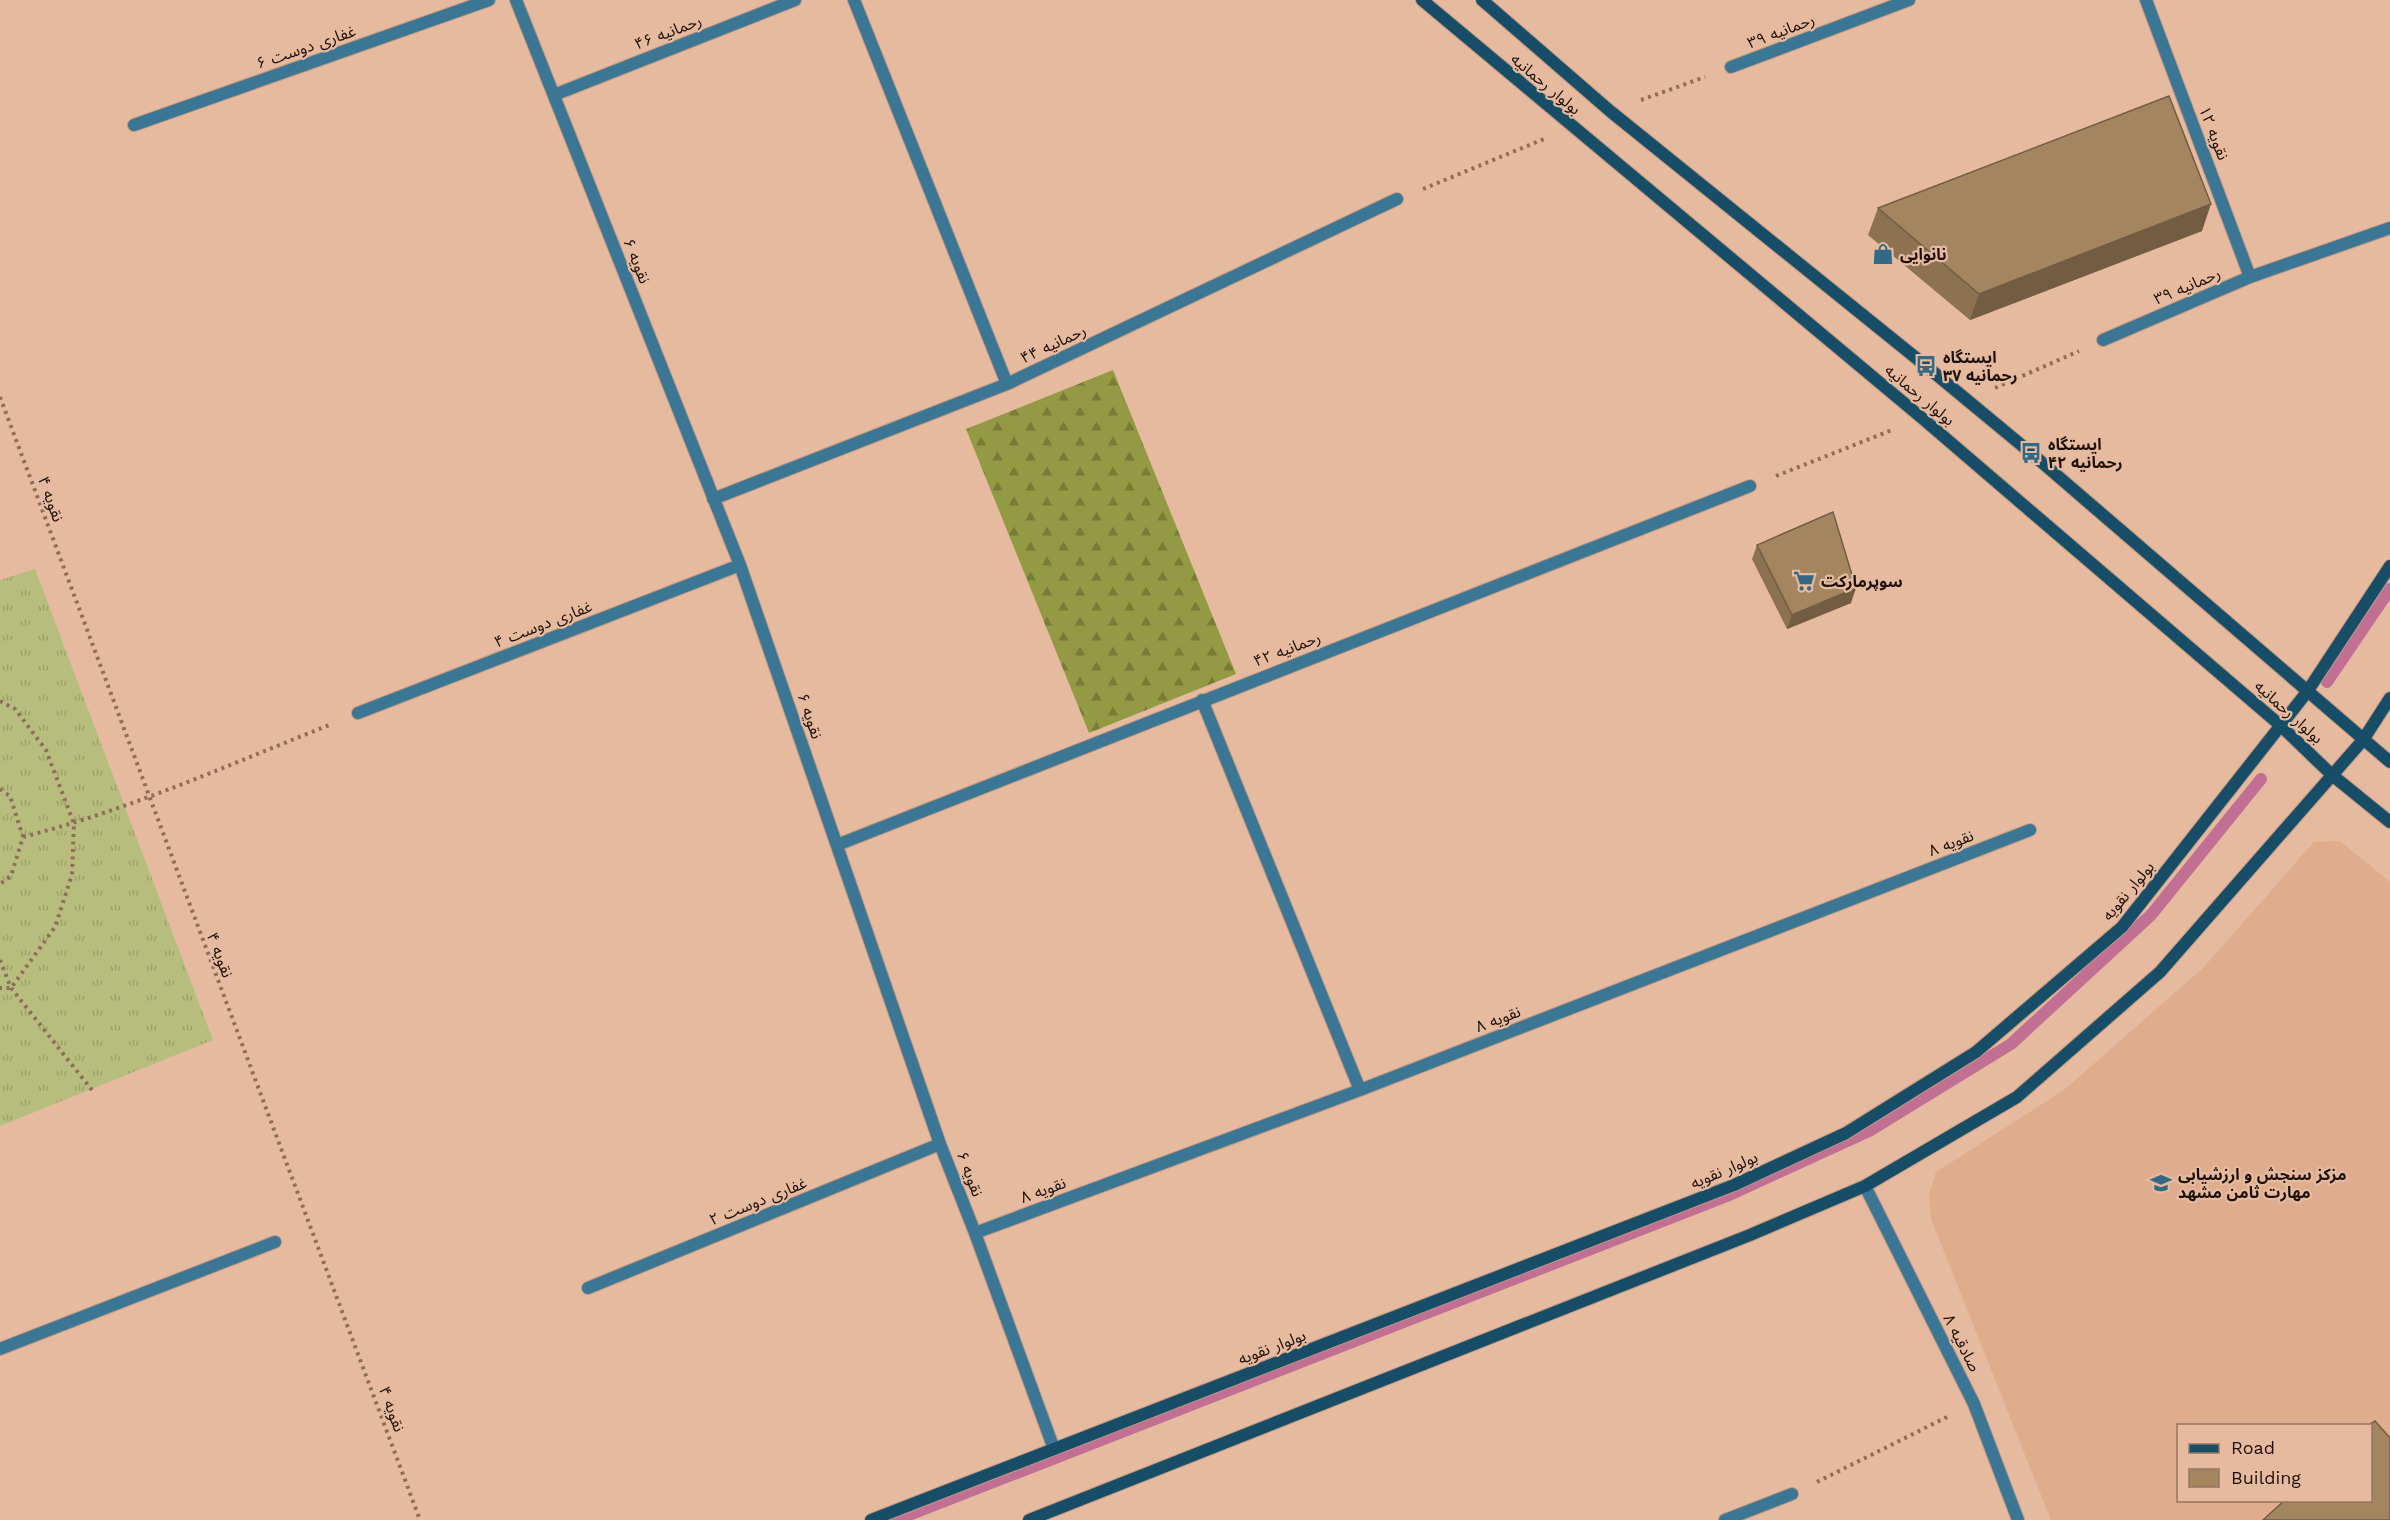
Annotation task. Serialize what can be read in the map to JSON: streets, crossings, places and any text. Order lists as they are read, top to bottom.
{
  "streets": {
    "main road": ["بولوار رحمانیه", "بولوار نقویه"],
    "street": [
      "رحمانیه ۳۹",
      "رحمانیه ۴۶",
      "غفاری دوست ۶",
      "نقویه ۱۲",
      "نقویه ۶",
      "رحمانیه ۴۴",
      "غفاری دوست ۴",
      "رحمانیه ۴۲",
      "نقویه ۸",
      "غفاری دوست ۲",
      "صادقیه ۸"
    ],
    "path": ["نقویه ۴"]
  },
  "crossings": [
    ["رحمانیه ۳۹", "نقویه ۱۲"],
    ["رحمانیه ۴۶", "نقویه ۶"],
    ["بولوار رحمانیه", "بولوار نقویه"],
    ["نقویه ۶", "رحمانیه ۴۴"],
    ["نقویه ۶", "غفاری دوست ۴"],
    ["نقویه ۶", "رحمانیه ۴۲"],
    ["نقویه ۶", "نقویه ۸"],
    ["نقویه ۶", "بولوار نقویه"],
    ["نقویه ۶", "غفاری دوست ۲"]
  ],
  "places": {
    "shop": ["نانوایی"],
    "bus stop": ["ایستگاه رحمانیه ۳۷", "ایستگاه رحمانیه ۴۲"],
    "supermarket": ["سوپرمارکت"],
    "school or university": ["مزکز سنجش و ارزشیابی مهارت ثامن مشهد"]
  },
  "legend": ["Road", "Building"]
}
